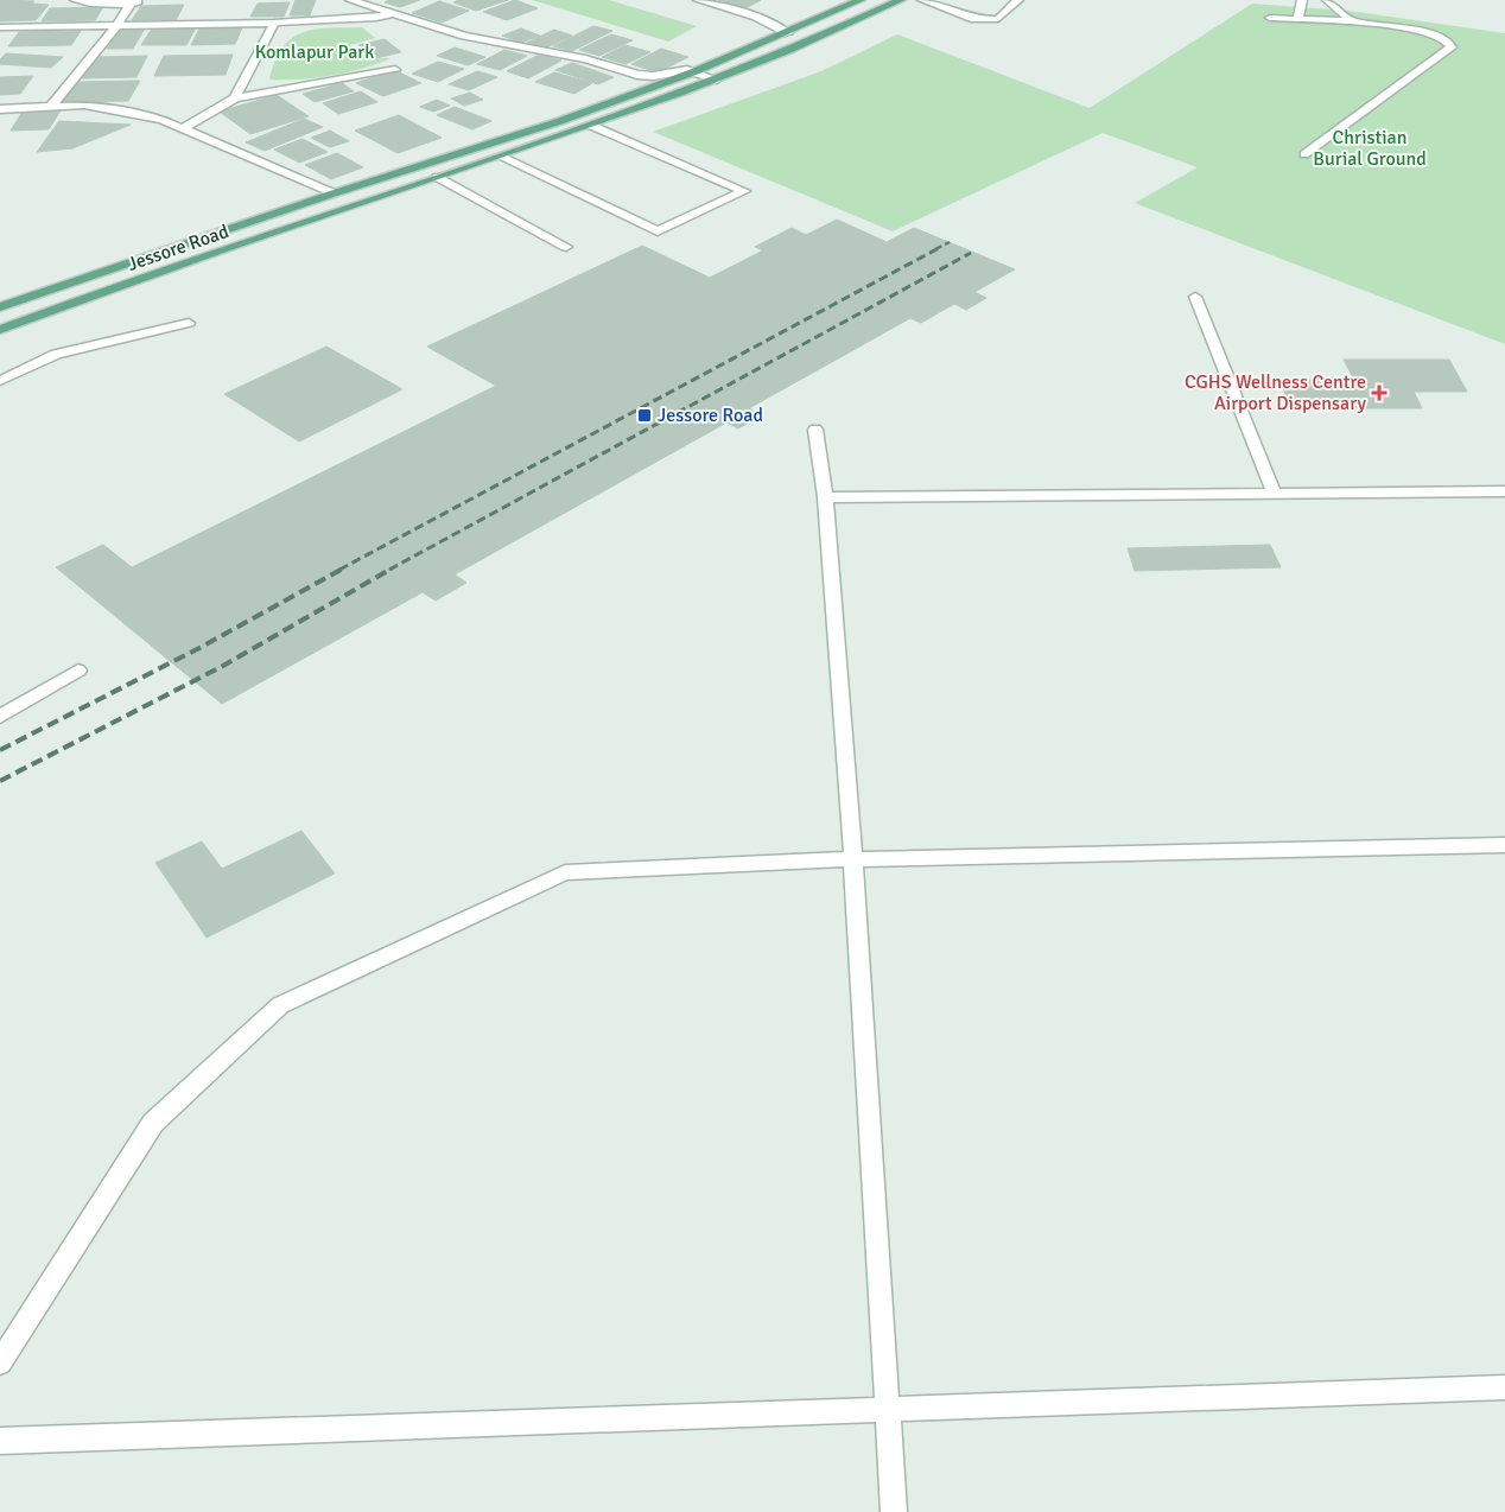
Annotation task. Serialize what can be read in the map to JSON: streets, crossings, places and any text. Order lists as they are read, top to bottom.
{
  "streets": {
    "main road": ["Jessore Road"]
  },
  "parks": ["Komlapur Park", "Christian Burial Ground"],
  "places": {
    "health": ["CGHS Wellness Centre Airport Dispensary"],
    "transit": ["Jessore Road"]
  }
}
